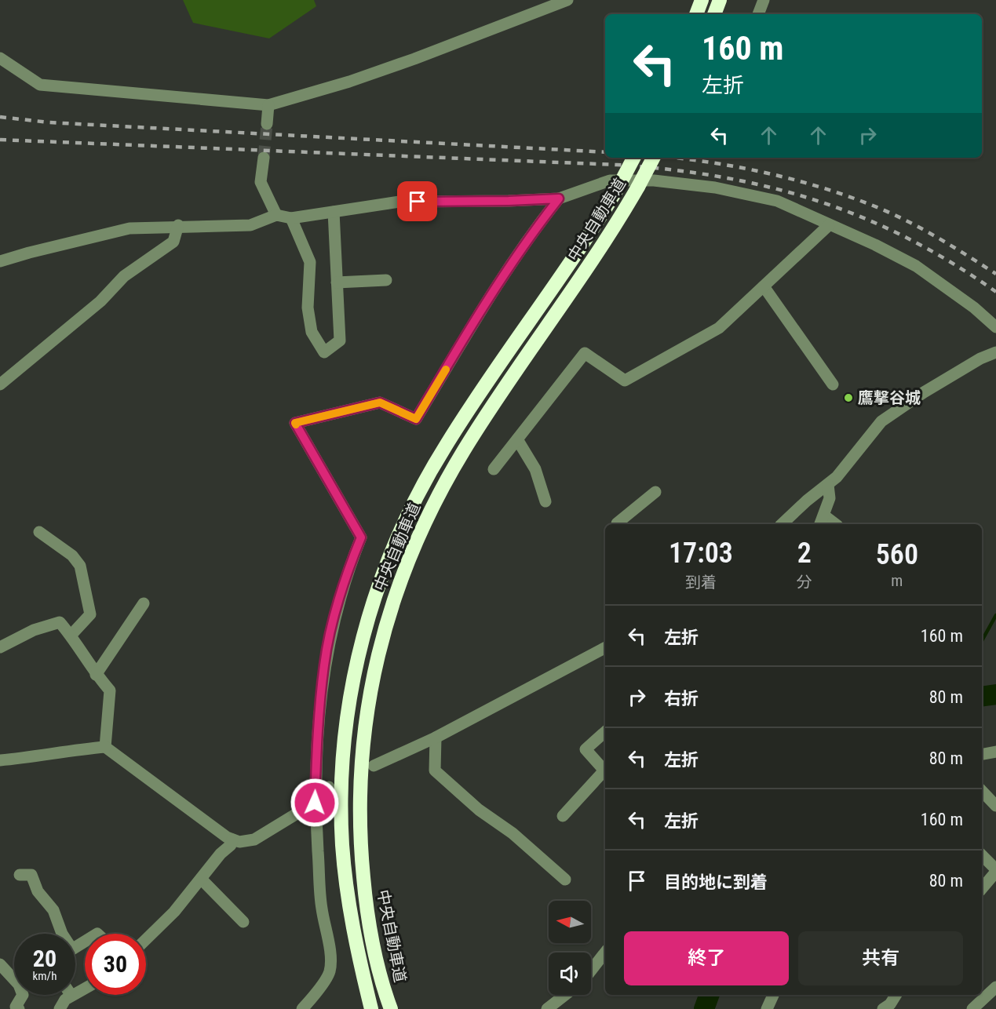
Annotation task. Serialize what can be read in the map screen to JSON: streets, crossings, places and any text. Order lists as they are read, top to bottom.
{
  "streets": {
    "highway": ["中央自動車道"]
  },
  "places": ["鷹撃谷城"],
  "north": "left",
  "page": {
    "turn": ["160 m", "左折"],
    "eta": [
      "17:03",
      "到着",
      "2",
      "分",
      "560",
      "m"
    ],
    "list": [
      {
        "name": "左折",
        "value": "160 m"
      },
      {
        "name": "右折",
        "value": "80 m"
      },
      {
        "name": "左折",
        "value": "80 m"
      },
      {
        "name": "左折",
        "value": "160 m"
      },
      {
        "name": "目的地に到着",
        "value": "80 m"
      }
    ],
    "buttons": ["終了", "共有"],
    "speed": "20 km/h",
    "limit": "30"
  }
}
